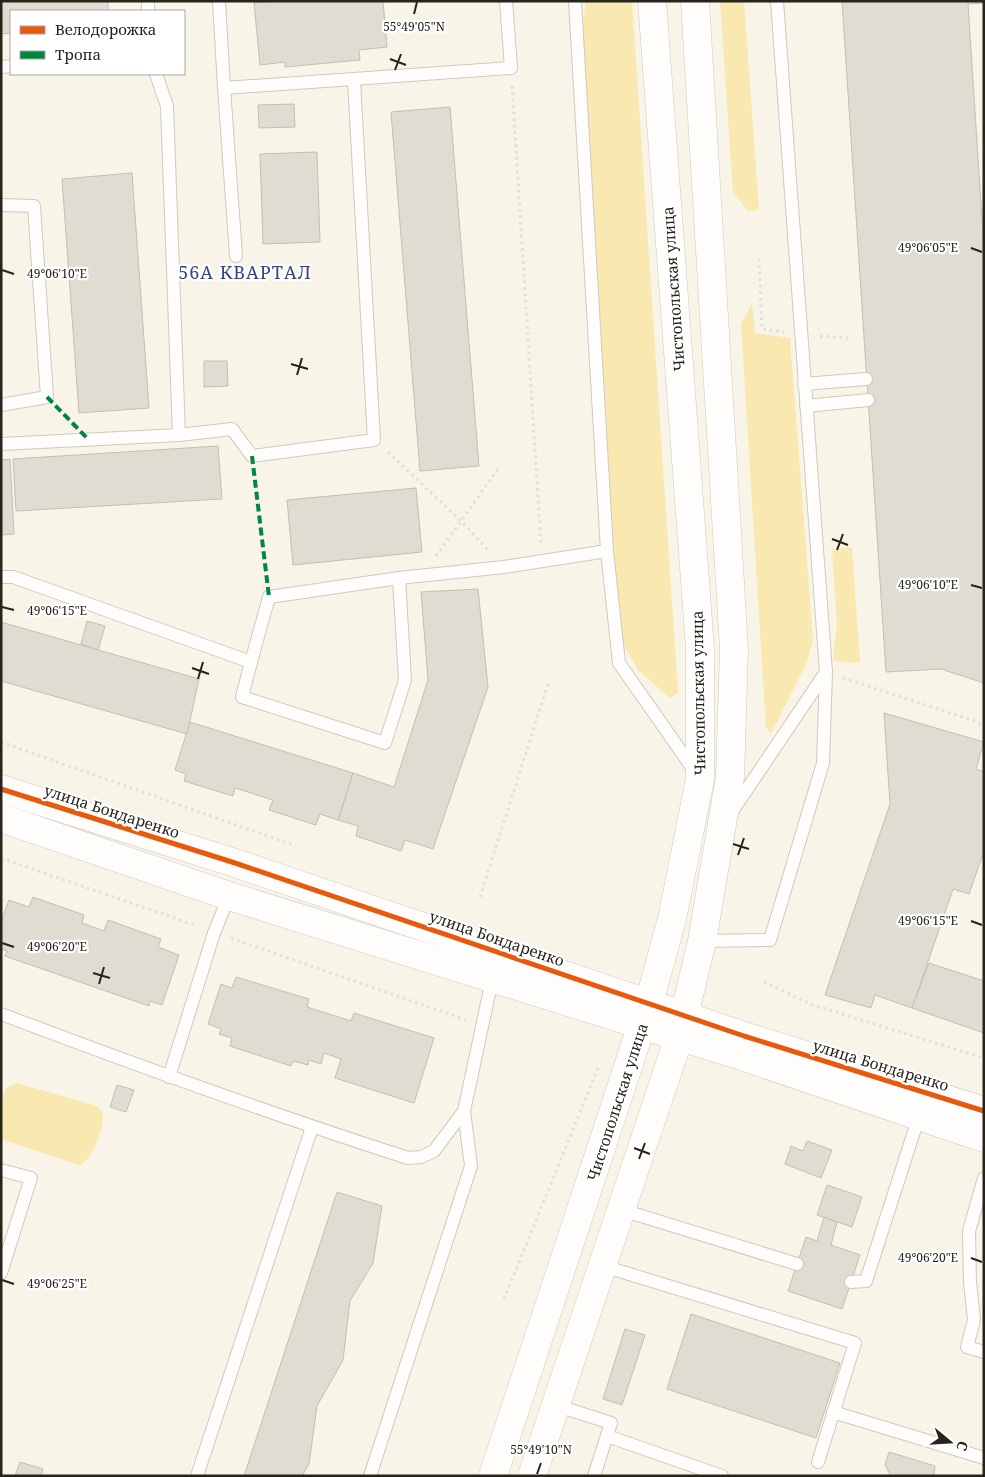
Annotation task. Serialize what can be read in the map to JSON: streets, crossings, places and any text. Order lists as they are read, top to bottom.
{
  "streets": {
    "main road": ["Чистопольская улица", "улица Бондаренко"]
  },
  "crossings": [
    ["Чистопольская улица", "улица Бондаренко"]
  ],
  "districts": ["56А КВАРТАЛ"],
  "legend": ["Велодорожка", "Тропа"],
  "north": "right",
  "coordinates": [
    "55°49'05\"N",
    "49°06'05\"E",
    "49°06'10\"E",
    "49°06'15\"E",
    "49°06'20\"E",
    "49°06'25\"E",
    "55°49'10\"N"
  ]
}
